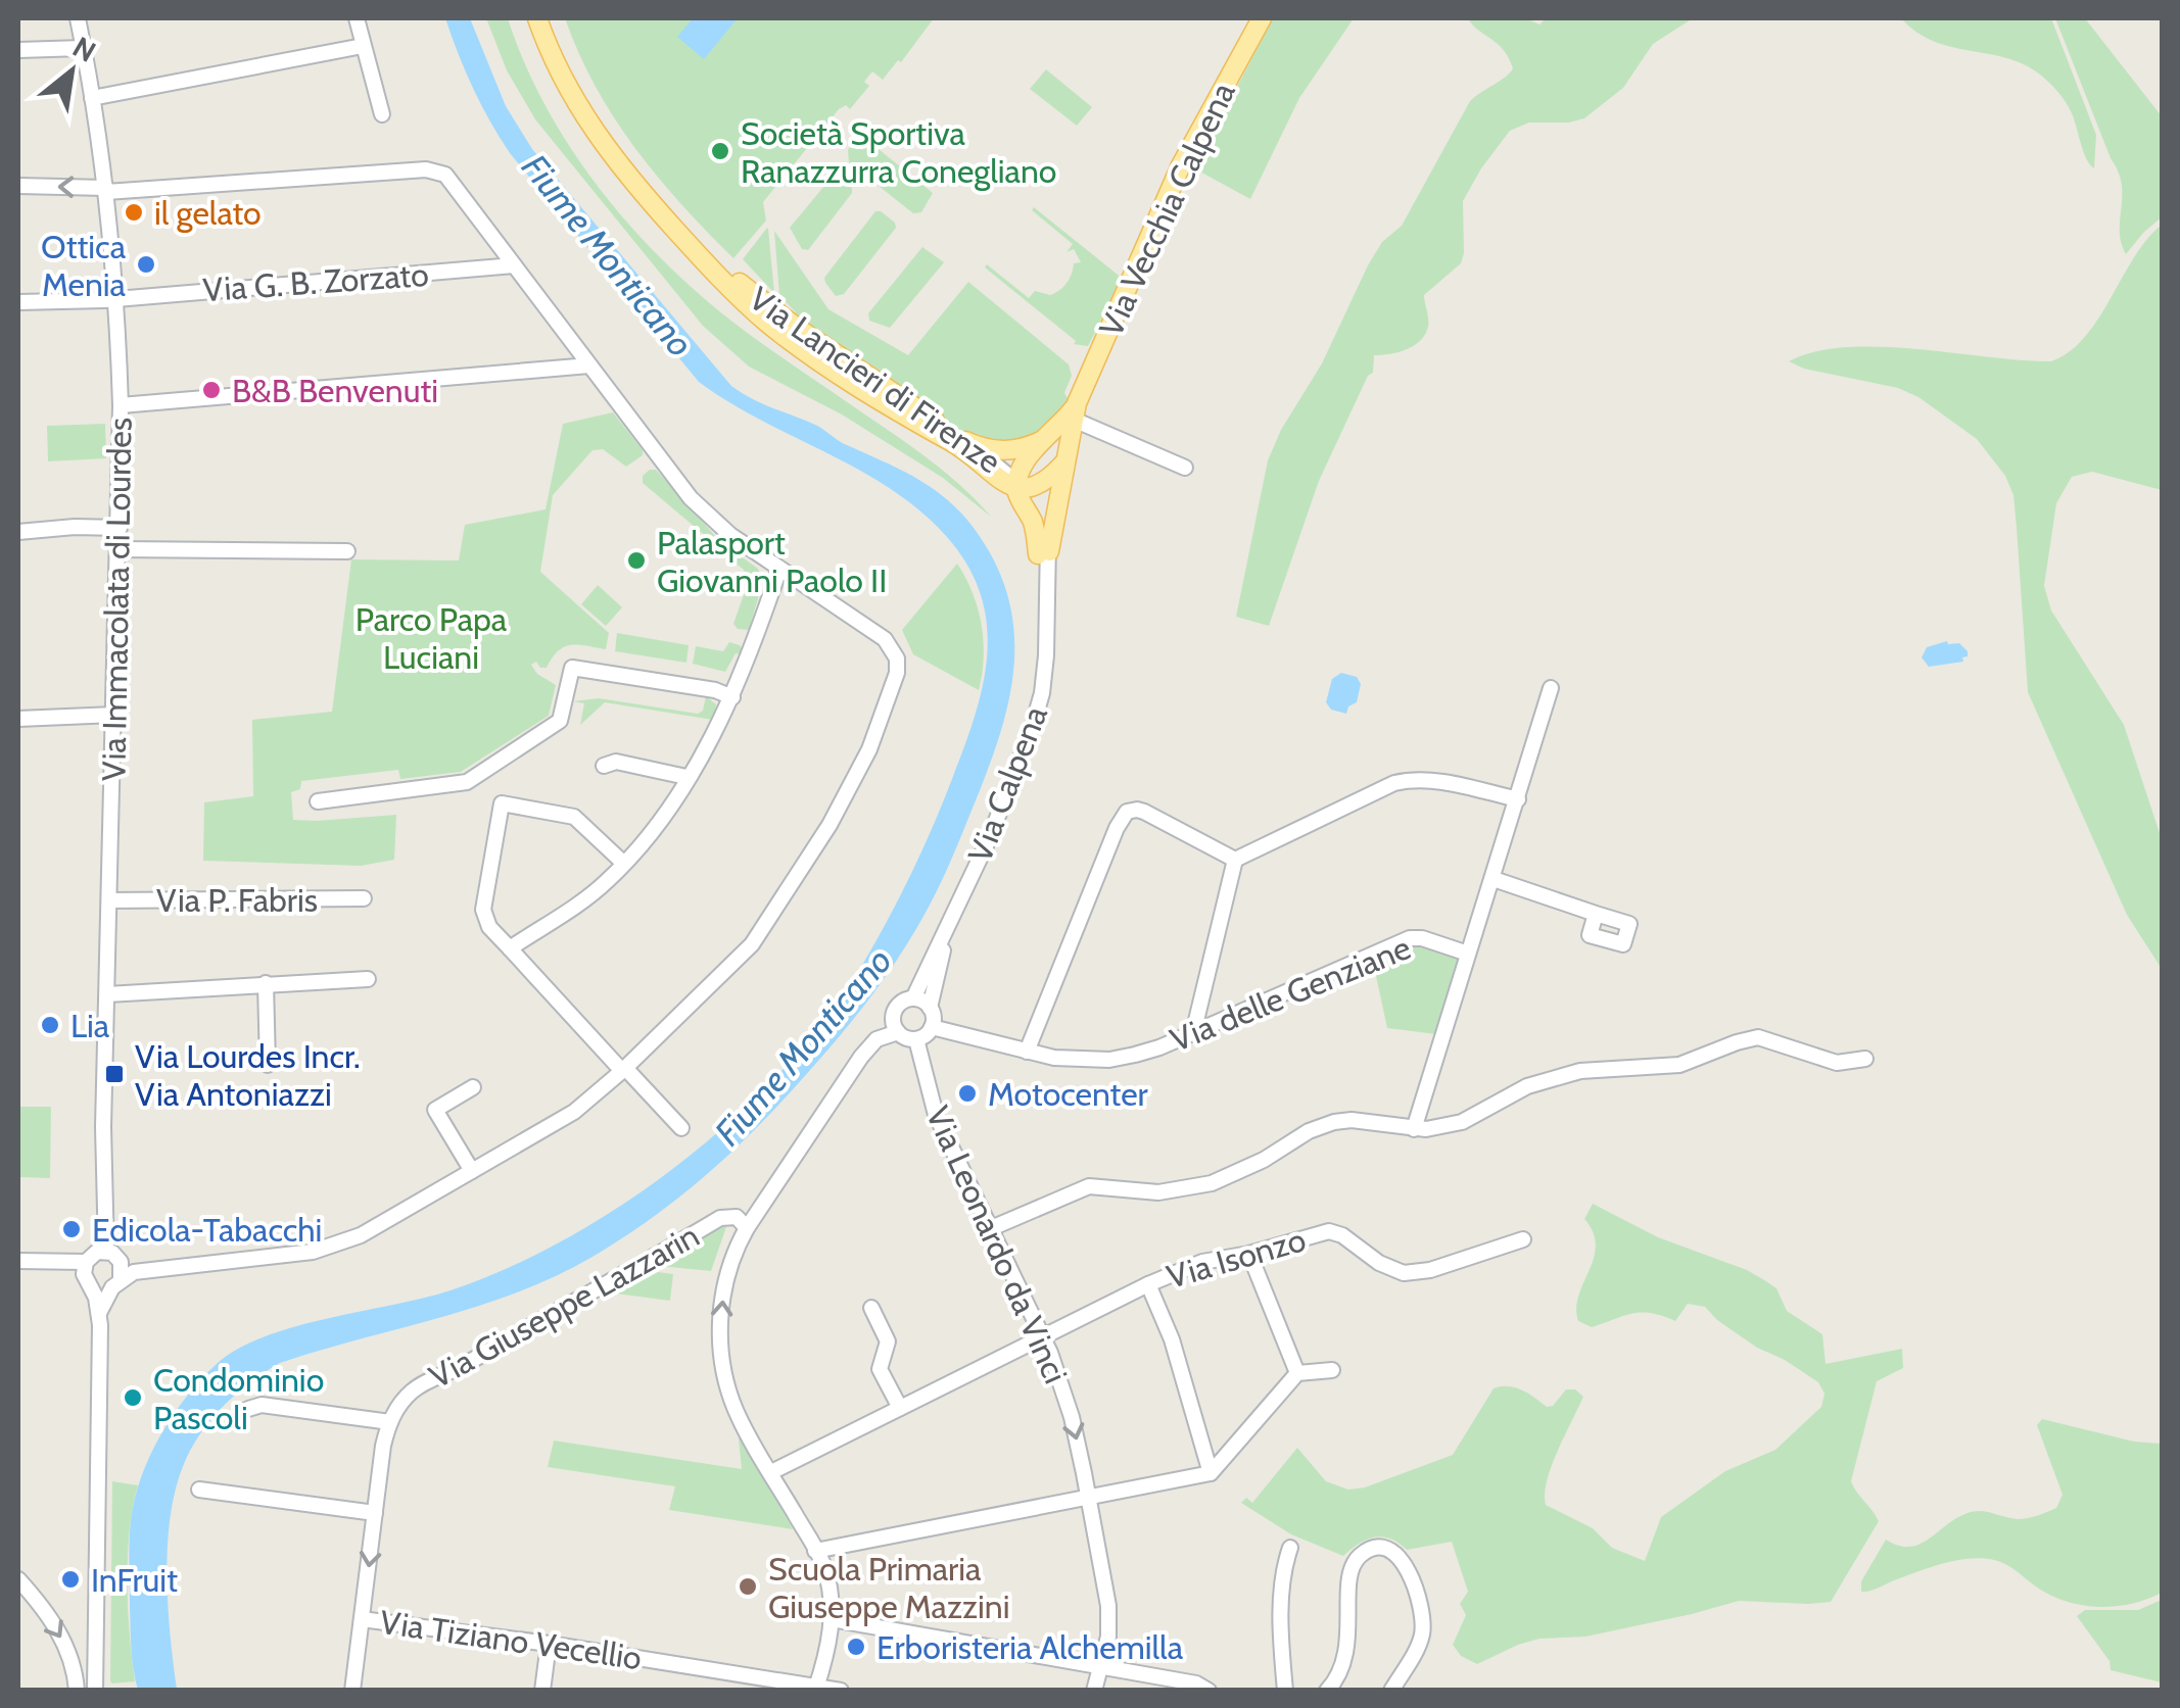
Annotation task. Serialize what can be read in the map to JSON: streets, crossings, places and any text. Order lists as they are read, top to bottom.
{
  "streets": {
    "main road": ["Via Vecchia Calpena", "Via Lancieri di Firenze"],
    "street": [
      "Via G. B. Zorzato",
      "Via Immacolata di Lourdes",
      "Via Calpena",
      "Via P. Fabris",
      "Via delle Genziane",
      "Via Leonardo da Vinci",
      "Via Isonzo",
      "Via Giuseppe Lazzarin",
      "Via Tiziano Vecellio"
    ]
  },
  "crossings": [
    ["Via G. B. Zorzato", "Via Immacolata di Lourdes"],
    ["Via Lancieri di Firenze", "Via Calpena"],
    ["Via Immacolata di Lourdes", "Via P. Fabris"],
    ["Via Calpena", "Via delle Genziane"],
    ["Via Calpena", "Via Leonardo da Vinci"],
    ["Via delle Genziane", "Via Leonardo da Vinci"],
    ["Via Leonardo da Vinci", "Via Isonzo"]
  ],
  "water": ["Fiume Monticano"],
  "parks": ["Parco Papa Luciani"],
  "places": {
    "other": [
      "Società Sportiva Ranazzurra Conegliano",
      "il gelato",
      "Ottica Menia",
      "B&B Benvenuti",
      "Palasport Giovanni Paolo II",
      "Lia",
      "Motocenter",
      "Edicola-Tabacchi",
      "Condominio Pascoli",
      "InFruit",
      "Scuola Primaria Giuseppe Mazzini",
      "Erboristeria Alchemilla"
    ],
    "transit": ["Via Lourdes Incr. Via Antoniazzi"]
  },
  "north": "top right"
}
